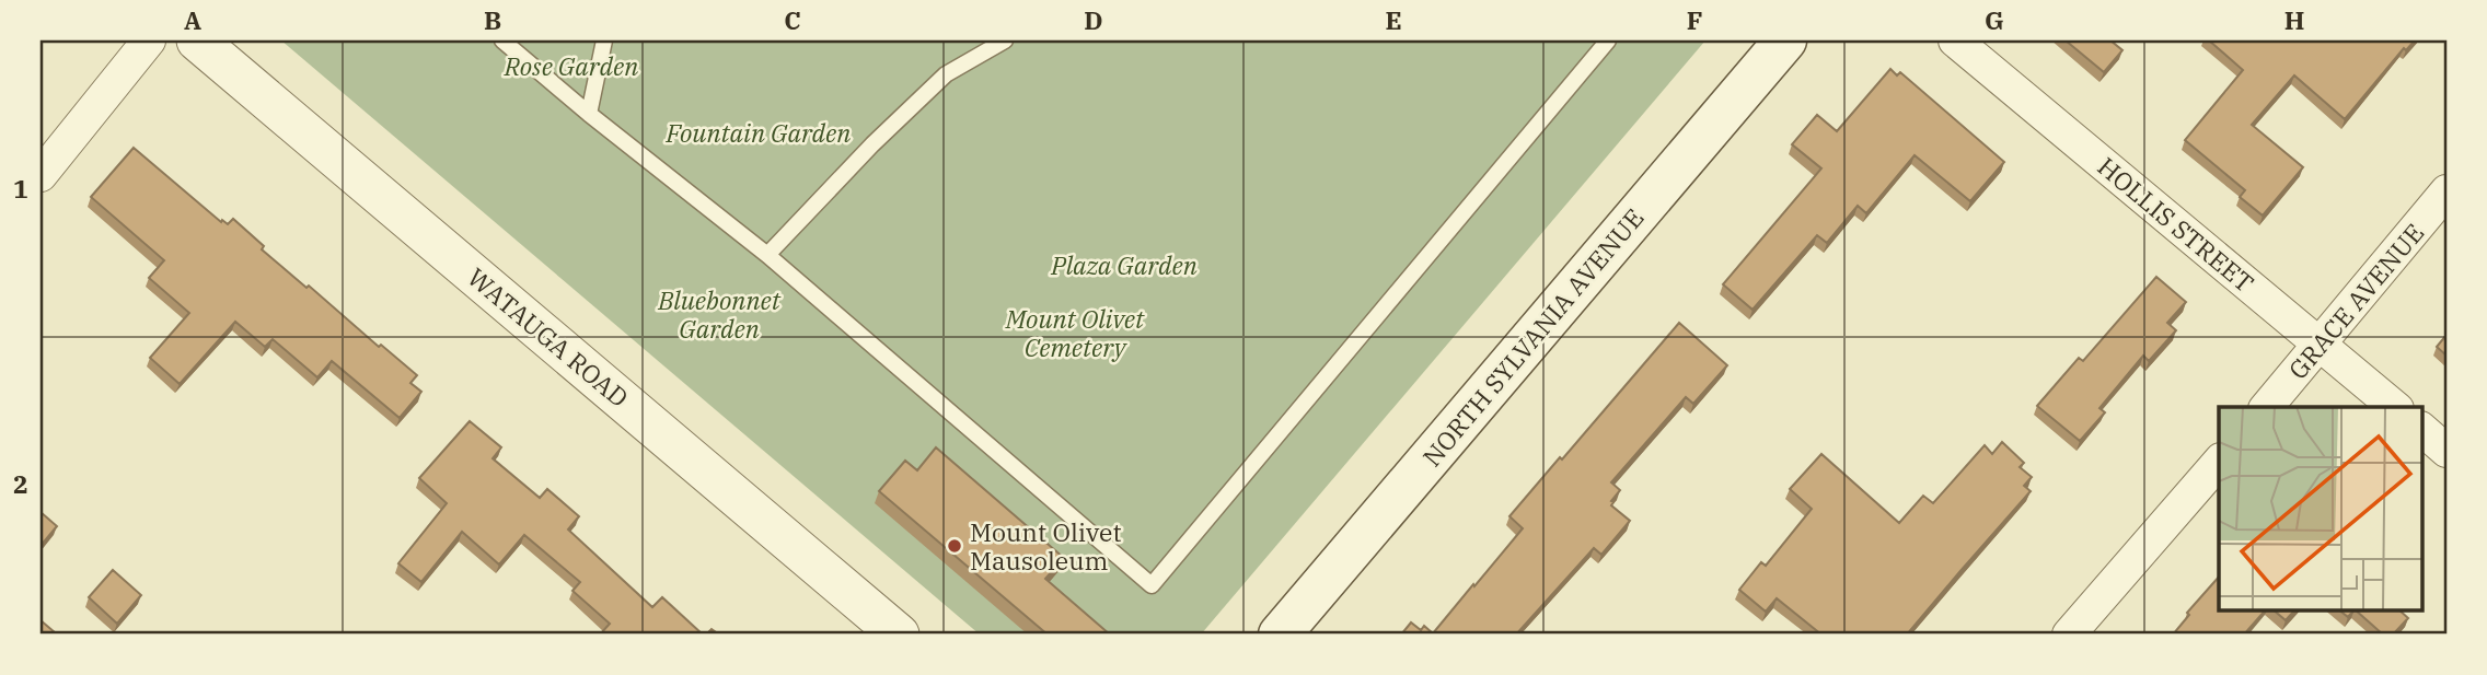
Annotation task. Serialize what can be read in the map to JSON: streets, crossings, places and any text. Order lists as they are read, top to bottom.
{
  "streets": {
    "main road": ["NORTH SYLVANIA AVENUE"],
    "street": ["HOLLIS STREET", "GRACE AVENUE", "WATAUGA ROAD"]
  },
  "crossings": [
    ["HOLLIS STREET", "GRACE AVENUE"]
  ],
  "parks": [
    "Rose Garden",
    "Fountain Garden",
    "Plaza Garden",
    "Bluebonnet Garden",
    "Mount Olivet Cemetery"
  ],
  "places": ["Mount Olivet Mausoleum"],
  "grid": {
    "columns": [
      "A",
      "B",
      "C",
      "D",
      "E",
      "F",
      "G",
      "H"
    ],
    "rows": ["1", "2"]
  }
}
